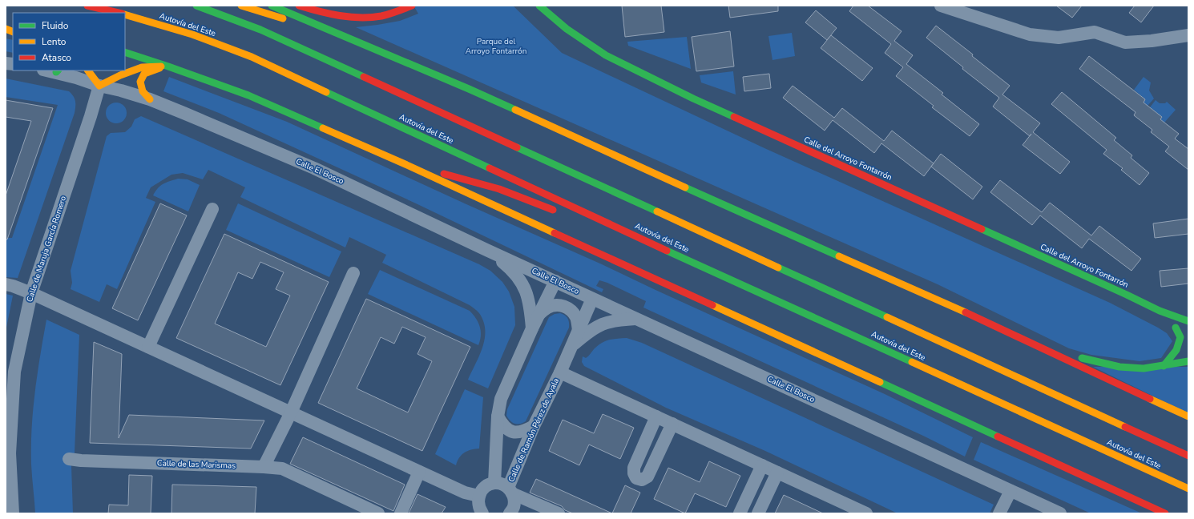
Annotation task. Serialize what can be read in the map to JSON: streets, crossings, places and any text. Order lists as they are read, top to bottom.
{
  "streets": {
    "main road": ["Autovía del Este", "Calle del Arroyo Fontarrón"],
    "street": [
      "Calle El Bosco",
      "Calle de Maruja García Romero",
      "Calle de Ramón Pérez de Ayala",
      "Calle de las Marismas"
    ]
  },
  "crossings": [
    ["Calle El Bosco", "Calle de Maruja García Romero"],
    ["Calle El Bosco", "Calle de Ramón Pérez de Ayala"]
  ],
  "parks": ["Parque del Arroyo Fontarrón"],
  "legend": ["Fluido", "Lento", "Atasco"]
}
